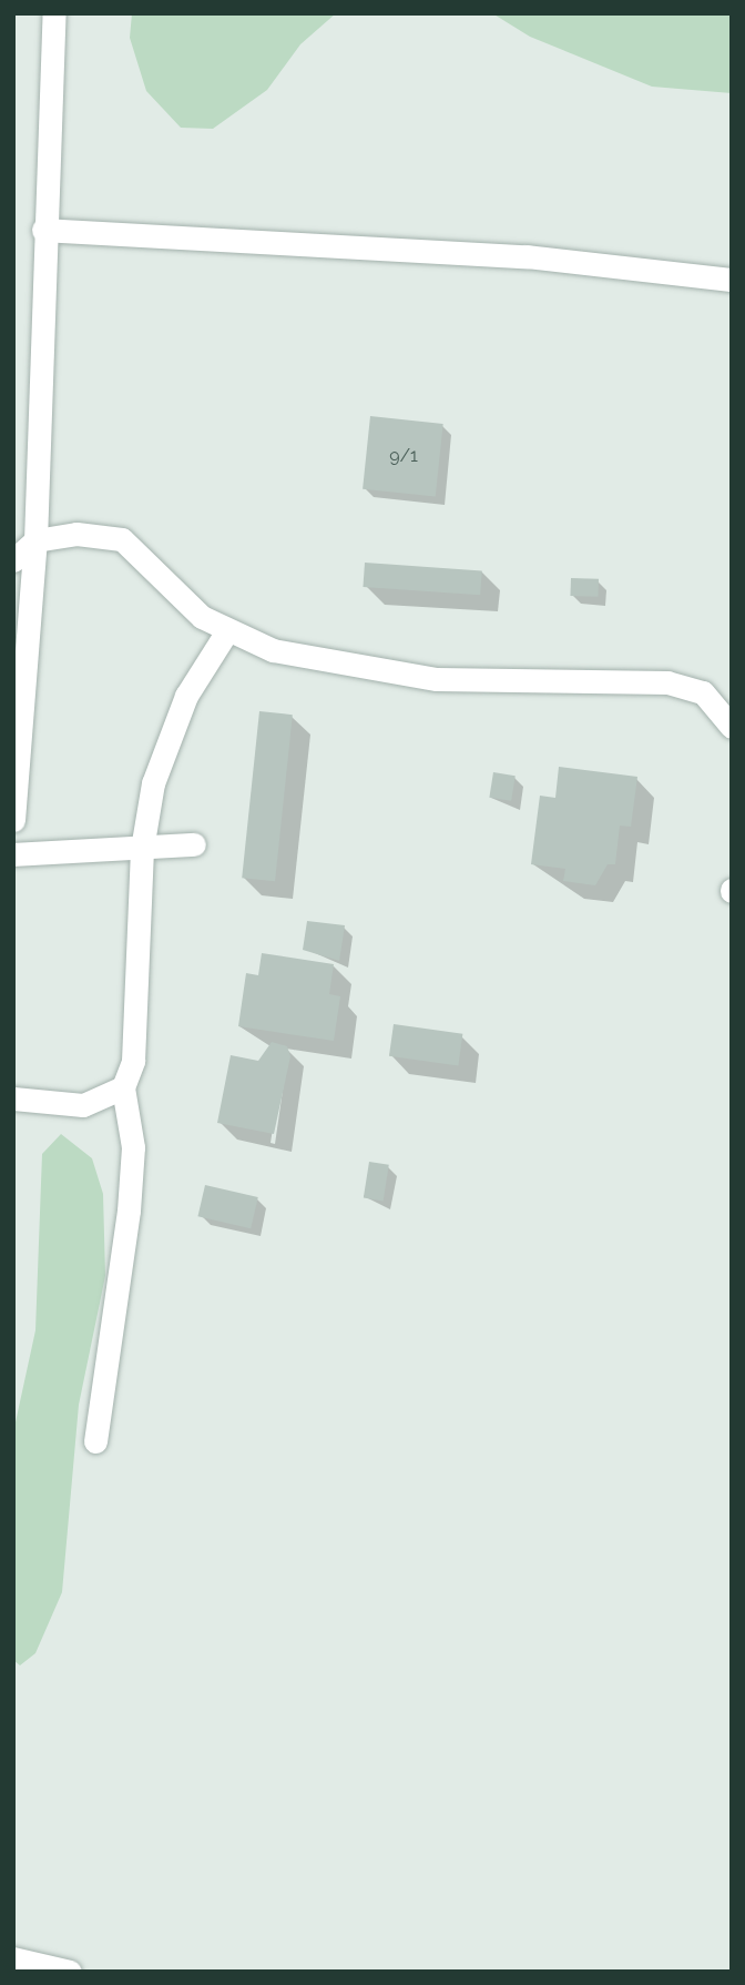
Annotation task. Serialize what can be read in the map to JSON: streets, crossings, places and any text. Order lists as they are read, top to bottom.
{
  "house_numbers": ["9/1"]
}
